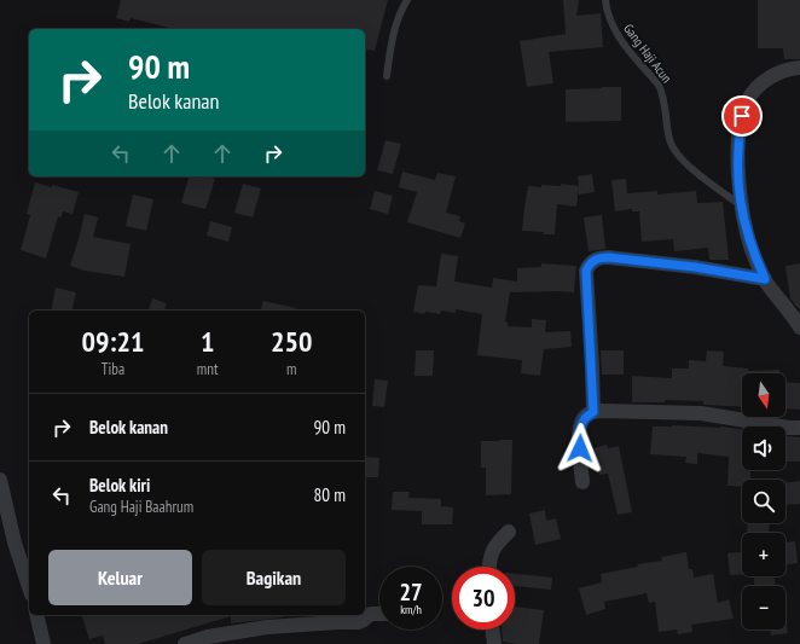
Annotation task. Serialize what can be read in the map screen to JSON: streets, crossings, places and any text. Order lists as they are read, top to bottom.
{
  "streets": {
    "lane": ["Gang Haji Acun"]
  },
  "north": "bottom",
  "page": {
    "turn": ["90 m", "Belok kanan"],
    "eta": [
      "09:21",
      "Tiba",
      "1",
      "mnt",
      "250",
      "m"
    ],
    "map_buttons": ["+", "−"],
    "list": [
      {
        "name": "Belok kanan",
        "value": "90 m"
      },
      {
        "name": "Belok kiri",
        "note": "Gang Haji Baahrum",
        "value": "80 m"
      }
    ],
    "buttons": ["Keluar", "Bagikan"],
    "speed": "27 km/h",
    "limit": "30"
  }
}
